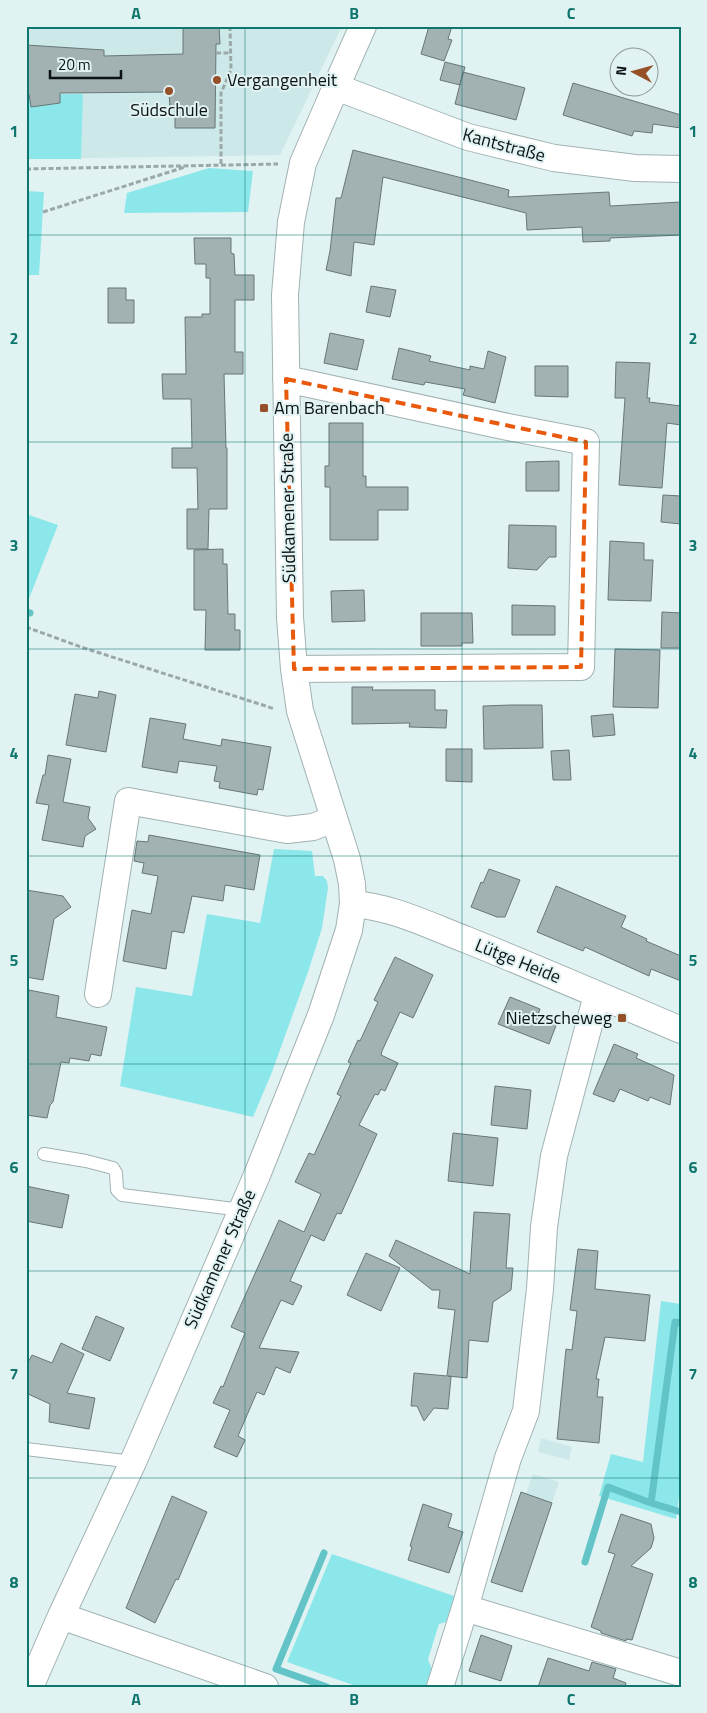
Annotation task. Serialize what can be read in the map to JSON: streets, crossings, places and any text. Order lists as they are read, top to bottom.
{
  "streets": {
    "street": ["Kantstraße", "Südkamener Straße", "Lütge Heide"]
  },
  "crossings": [
    ["Kantstraße", "Südkamener Straße"],
    ["Südkamener Straße", "Lütge Heide"]
  ],
  "places": {
    "other": ["Vergangenheit", "Südschule"],
    "transit": ["Am Barenbach", "Nietzscheweg"]
  },
  "scale_bar": "20 m",
  "north": "left",
  "grid": {
    "columns": ["A", "B", "C"],
    "rows": [
      "1",
      "2",
      "3",
      "4",
      "5",
      "6",
      "7",
      "8"
    ]
  }
}
